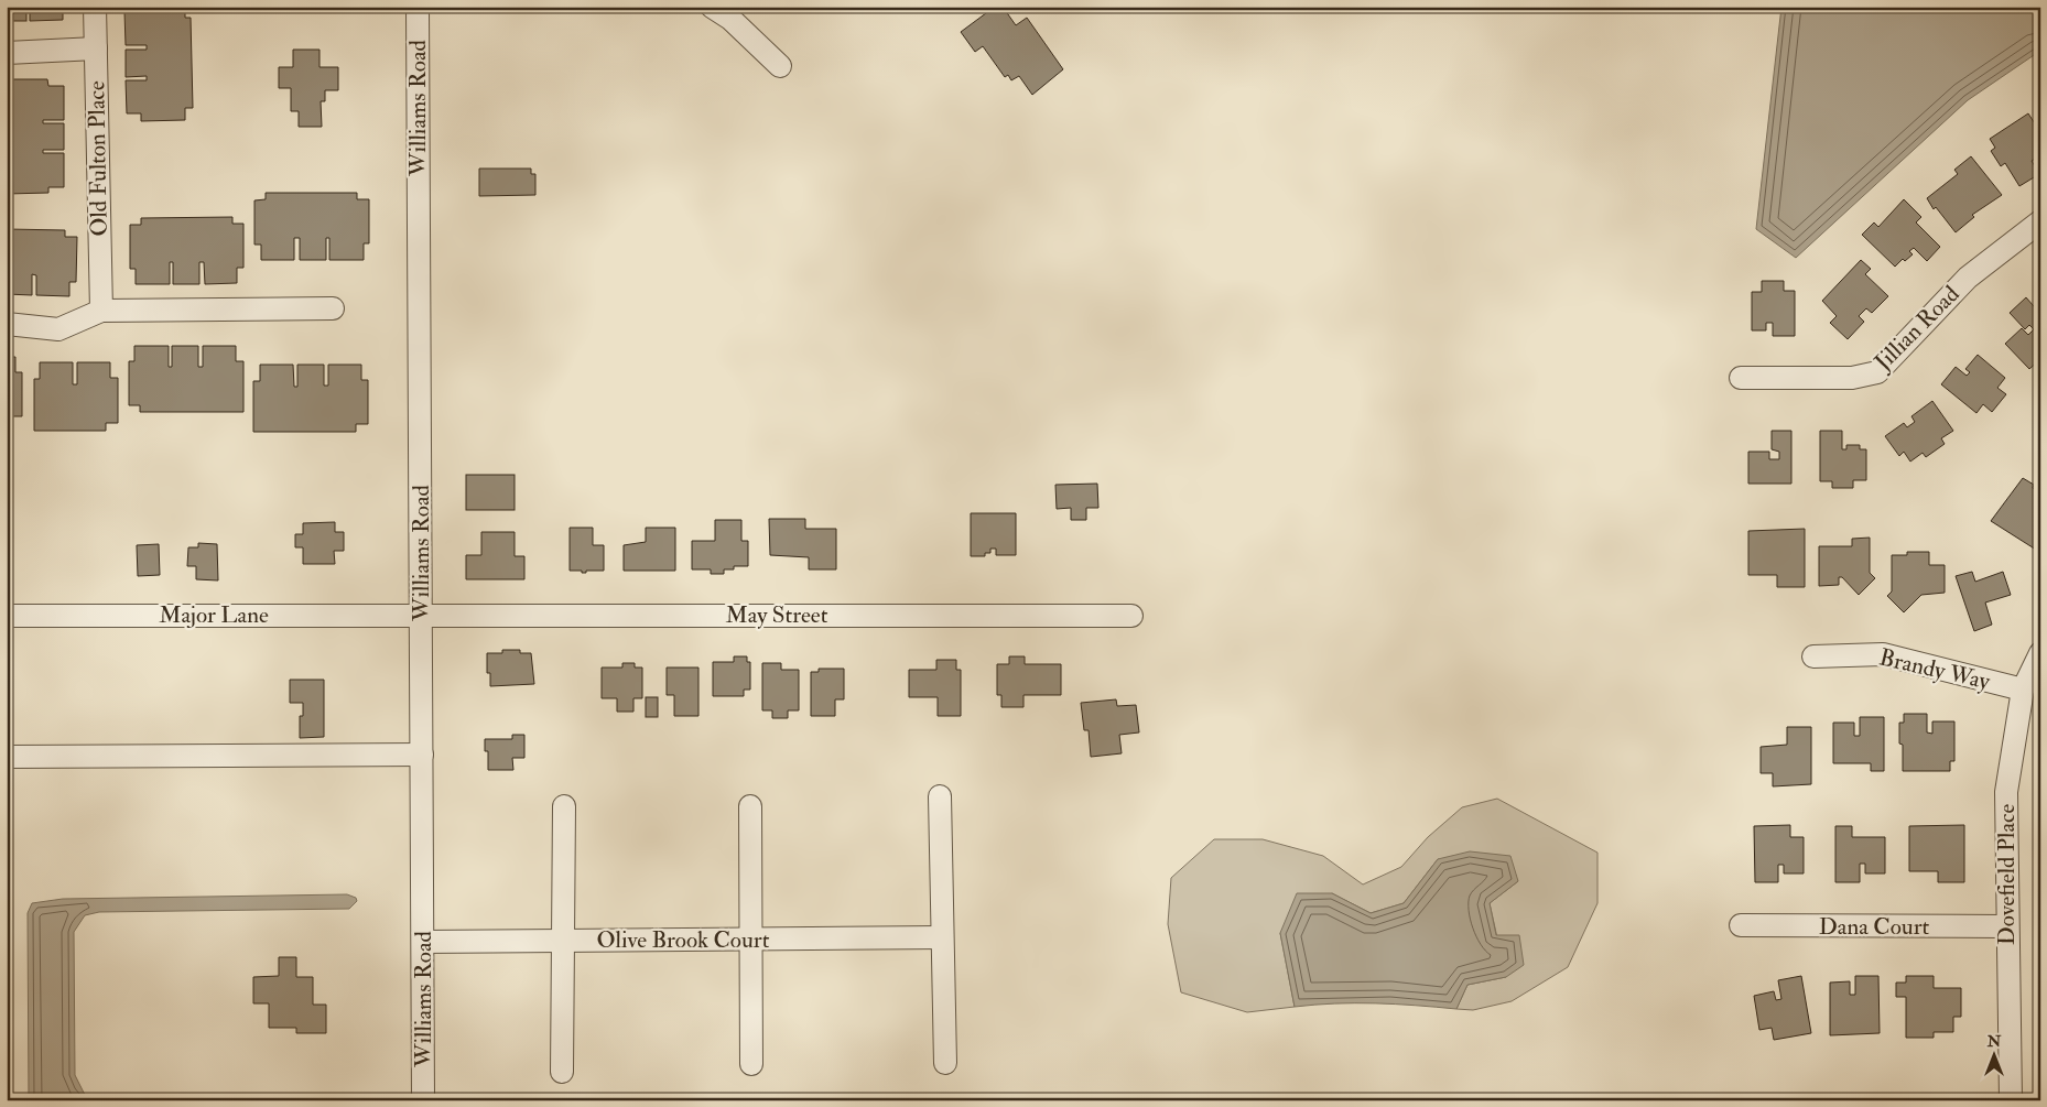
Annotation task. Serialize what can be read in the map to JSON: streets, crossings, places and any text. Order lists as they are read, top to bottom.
{
  "streets": {
    "street": [
      "Williams Road",
      "Old Fulton Place",
      "Jillian Road",
      "Major Lane",
      "May Street",
      "Brandy Way",
      "Dovefield Place",
      "Dana Court",
      "Olive Brook Court"
    ]
  },
  "crossings": [
    ["Williams Road", "Major Lane"],
    ["Williams Road", "May Street"],
    ["Williams Road", "Olive Brook Court"],
    ["Major Lane", "May Street"],
    ["Brandy Way", "Dovefield Place"],
    ["Dovefield Place", "Dana Court"]
  ],
  "north": "top"
}
